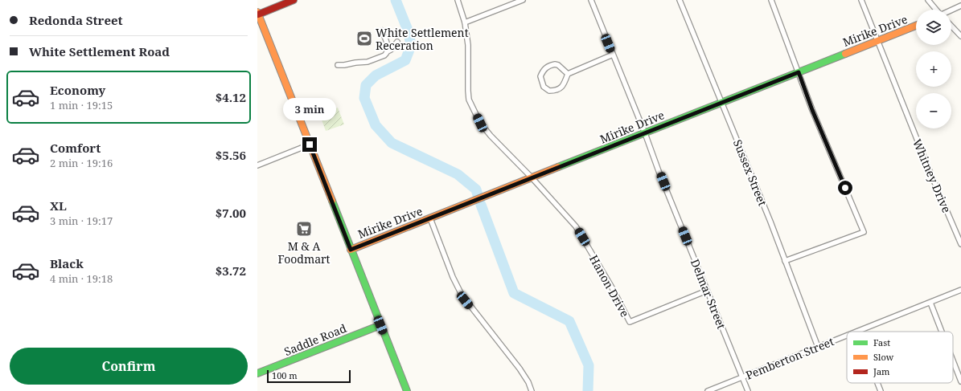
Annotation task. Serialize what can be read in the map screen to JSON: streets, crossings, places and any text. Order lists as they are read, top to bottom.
{
  "streets": {
    "street": [
      "Mirike Drive",
      "Sussex Street",
      "Whitney Drive",
      "Hanon Drive",
      "Delmar Street",
      "Saddle Road",
      "Pemberton Street"
    ]
  },
  "crossings": [
    ["Mirike Drive", "Sussex Street"],
    ["Mirike Drive", "Whitney Drive"],
    ["Mirike Drive", "Hanon Drive"],
    ["Mirike Drive", "Delmar Street"],
    ["Sussex Street", "Pemberton Street"],
    ["Hanon Drive", "Delmar Street"],
    ["Delmar Street", "Pemberton Street"]
  ],
  "places": {
    "sports": ["White Settlement Receration"],
    "supermarket": ["M & A Foodmart"]
  },
  "legend": ["Fast", "Slow", "Jam"],
  "scale_bar": "100 m",
  "page": {
    "banner": ["Redonda Street", "White Settlement Road"],
    "map_buttons": ["+", "−"],
    "list": [
      {
        "name": "Economy",
        "note": "1 min · 19:15",
        "value": "$4.12"
      },
      {
        "name": "Comfort",
        "note": "2 min · 19:16",
        "value": "$5.56"
      },
      {
        "name": "XL",
        "note": "3 min · 19:17",
        "value": "$7.00"
      },
      {
        "name": "Black",
        "note": "4 min · 19:18",
        "value": "$3.72"
      }
    ],
    "bubble": "3 min",
    "buttons": "Confirm",
    "scale": "100 m"
  }
}
